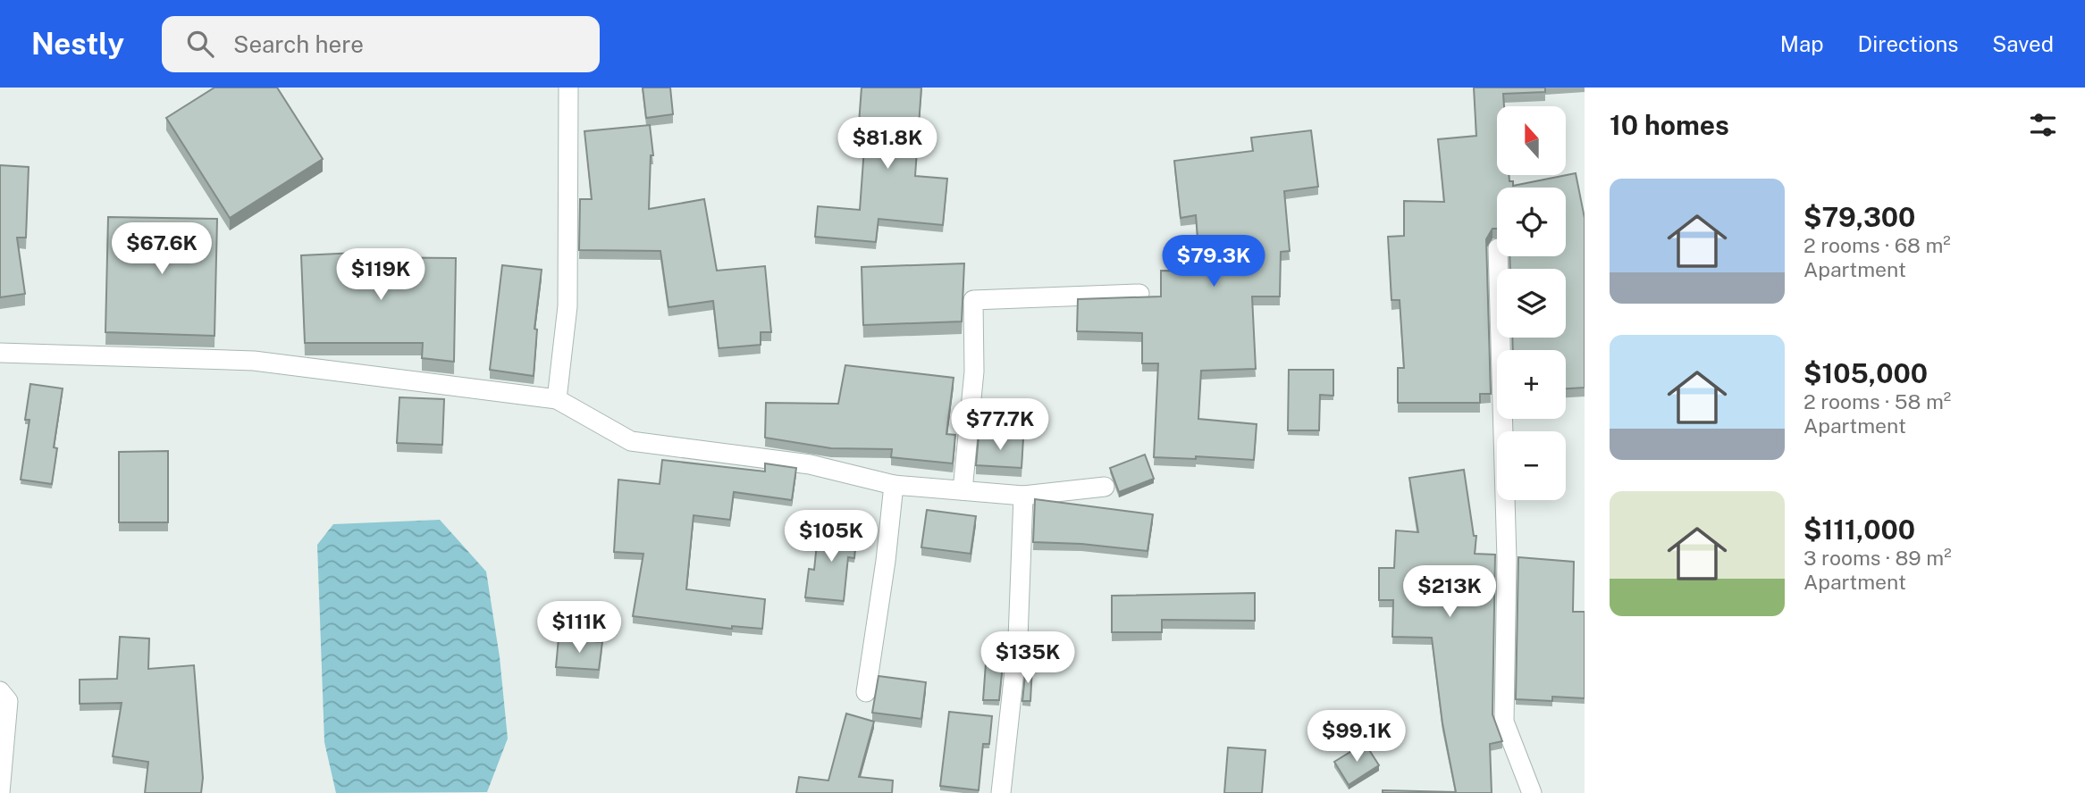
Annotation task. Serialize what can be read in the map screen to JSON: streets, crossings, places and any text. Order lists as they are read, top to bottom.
{
  "north": "top",
  "page": {
    "header": "Nestly",
    "search": "Search here",
    "nav": ["Map", "Directions", "Saved"],
    "heading": "10 homes",
    "map_buttons": ["+", "−"],
    "price": [
      "$81.8K",
      "$67.6K",
      "$79.3K",
      "$119K",
      "$77.7K",
      "$105K",
      "$213K",
      "$111K",
      "$135K",
      "$99.1K"
    ],
    "list": [
      {
        "name": "$79,300",
        "note": "2 rooms · 68 m² · Apartment"
      },
      {
        "name": "$105,000",
        "note": "2 rooms · 58 m² · Apartment"
      },
      {
        "name": "$111,000",
        "note": "3 rooms · 89 m² · Apartment"
      }
    ]
  }
}
